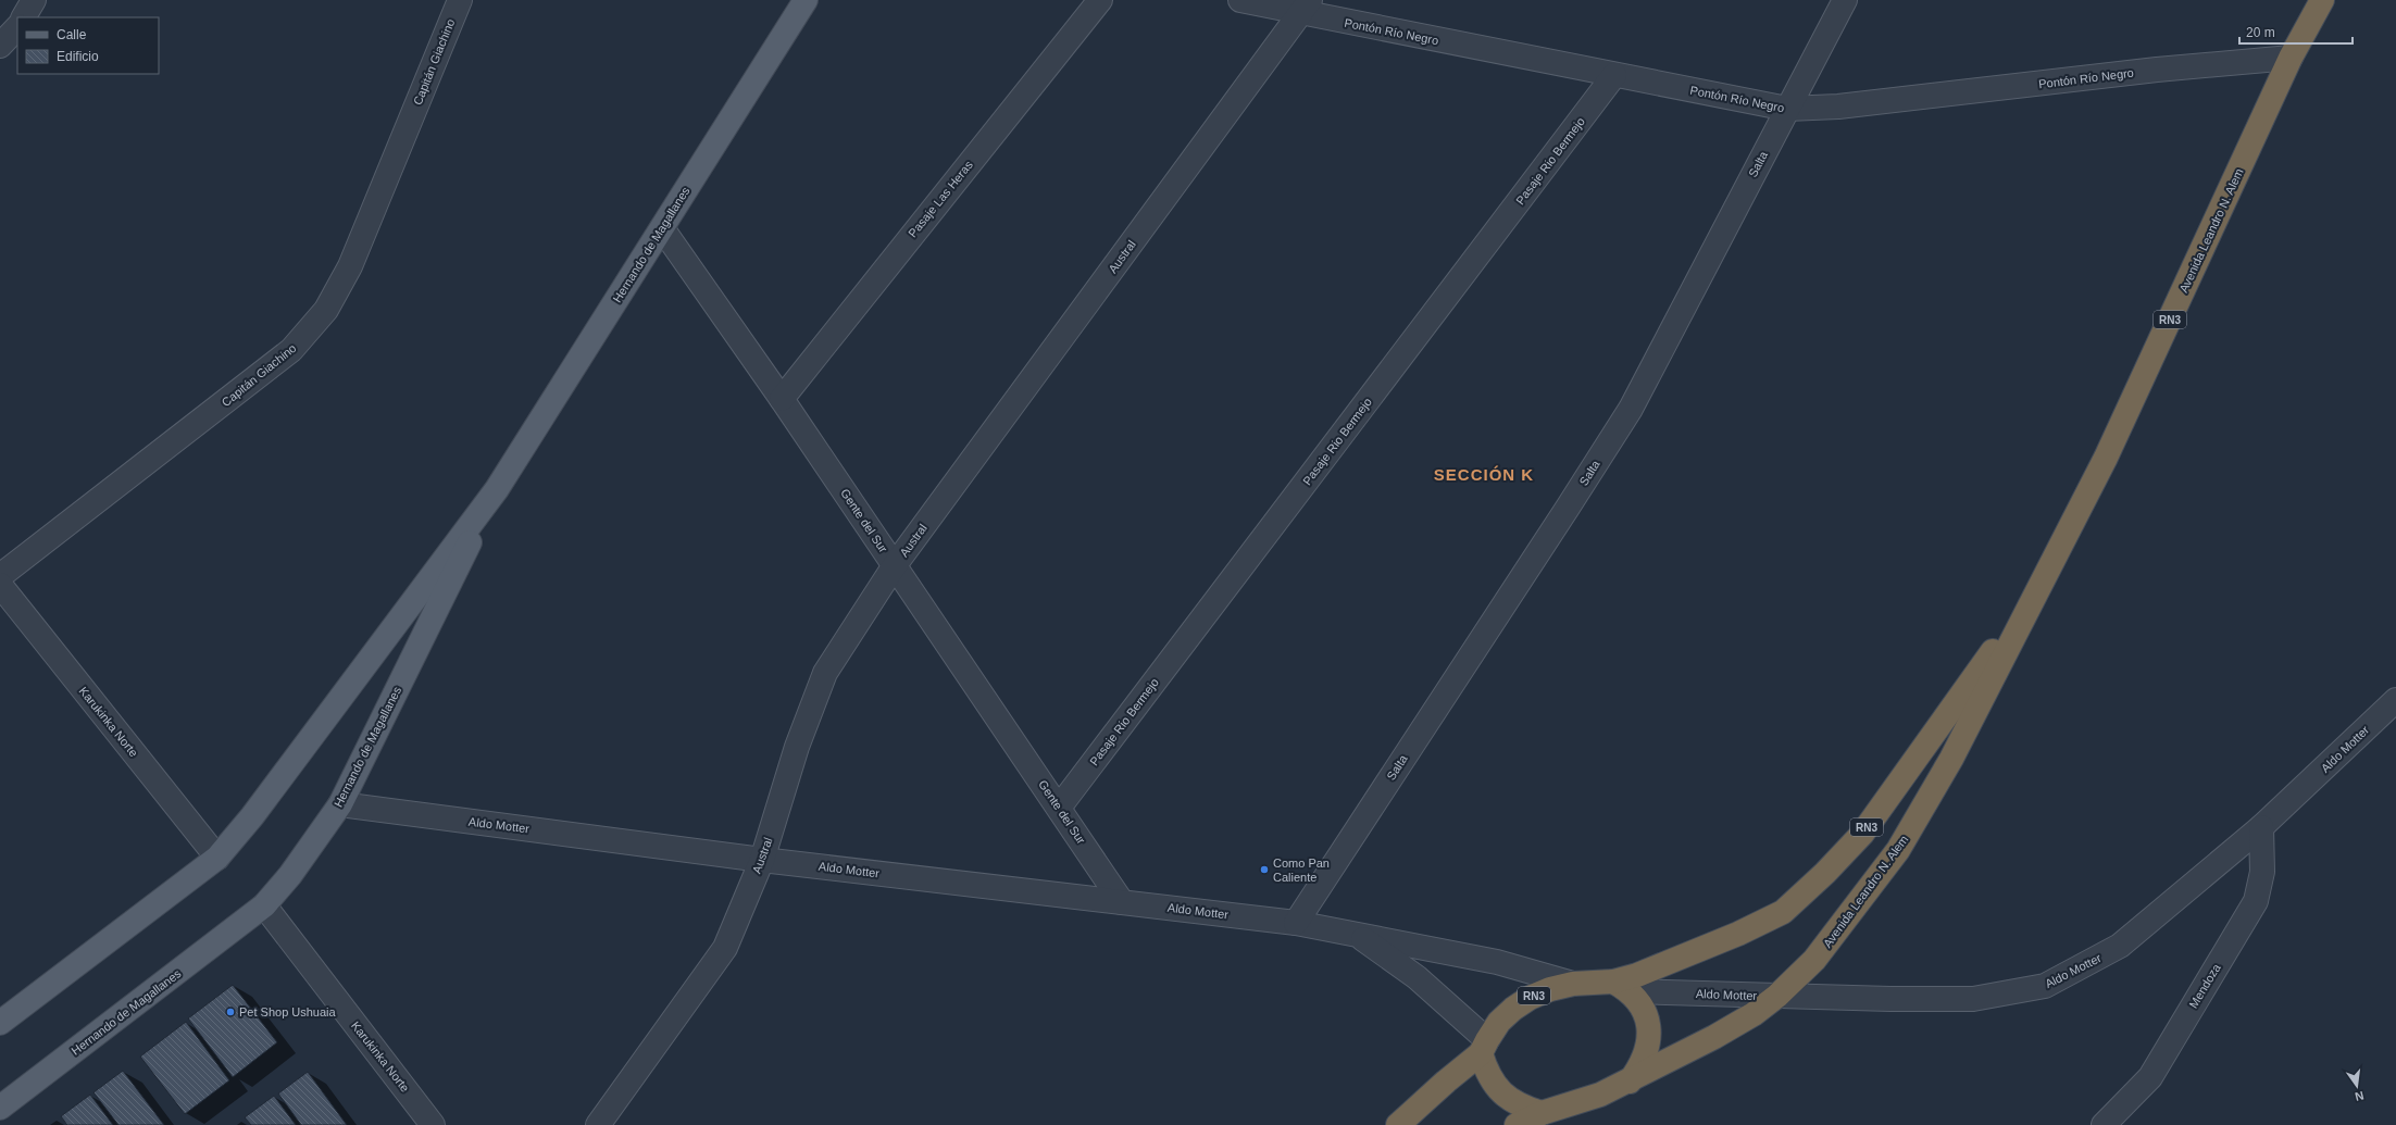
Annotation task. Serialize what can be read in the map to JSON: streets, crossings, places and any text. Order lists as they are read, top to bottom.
{
  "streets": {
    "highway": ["Avenida Leandro N. Alem", "RN3"],
    "main road": ["Hernando de Magallanes"],
    "street": [
      "Pontón Río Negro",
      "Capitán Giachino",
      "Pasaje Rio Bermejo",
      "Salta",
      "Pasaje Las Heras",
      "Austral",
      "Gente del Sur",
      "Karukinka Norte",
      "Aldo Motter",
      "Mendoza"
    ]
  },
  "crossings": [
    ["Pontón Río Negro", "Pasaje Rio Bermejo"],
    ["Pontón Río Negro", "Salta"],
    ["Pontón Río Negro", "Avenida Leandro N. Alem"],
    ["Pontón Río Negro", "Austral"],
    ["Pasaje Rio Bermejo", "Gente del Sur"],
    ["Salta", "Aldo Motter"],
    ["Pasaje Las Heras", "Gente del Sur"],
    ["Avenida Leandro N. Alem", "Aldo Motter"],
    ["Hernando de Magallanes", "Gente del Sur"],
    ["Hernando de Magallanes", "Karukinka Norte"],
    ["Hernando de Magallanes", "Aldo Motter"],
    ["Austral", "Gente del Sur"],
    ["Austral", "Aldo Motter"],
    ["Gente del Sur", "Aldo Motter"],
    ["Aldo Motter", "Mendoza"]
  ],
  "districts": ["SECCIÓN K"],
  "places": ["Como Pan Caliente", "Pet Shop Ushuaia"],
  "legend": ["Calle", "Edificio"],
  "scale_bar": "20 m",
  "north": "bottom"
}
